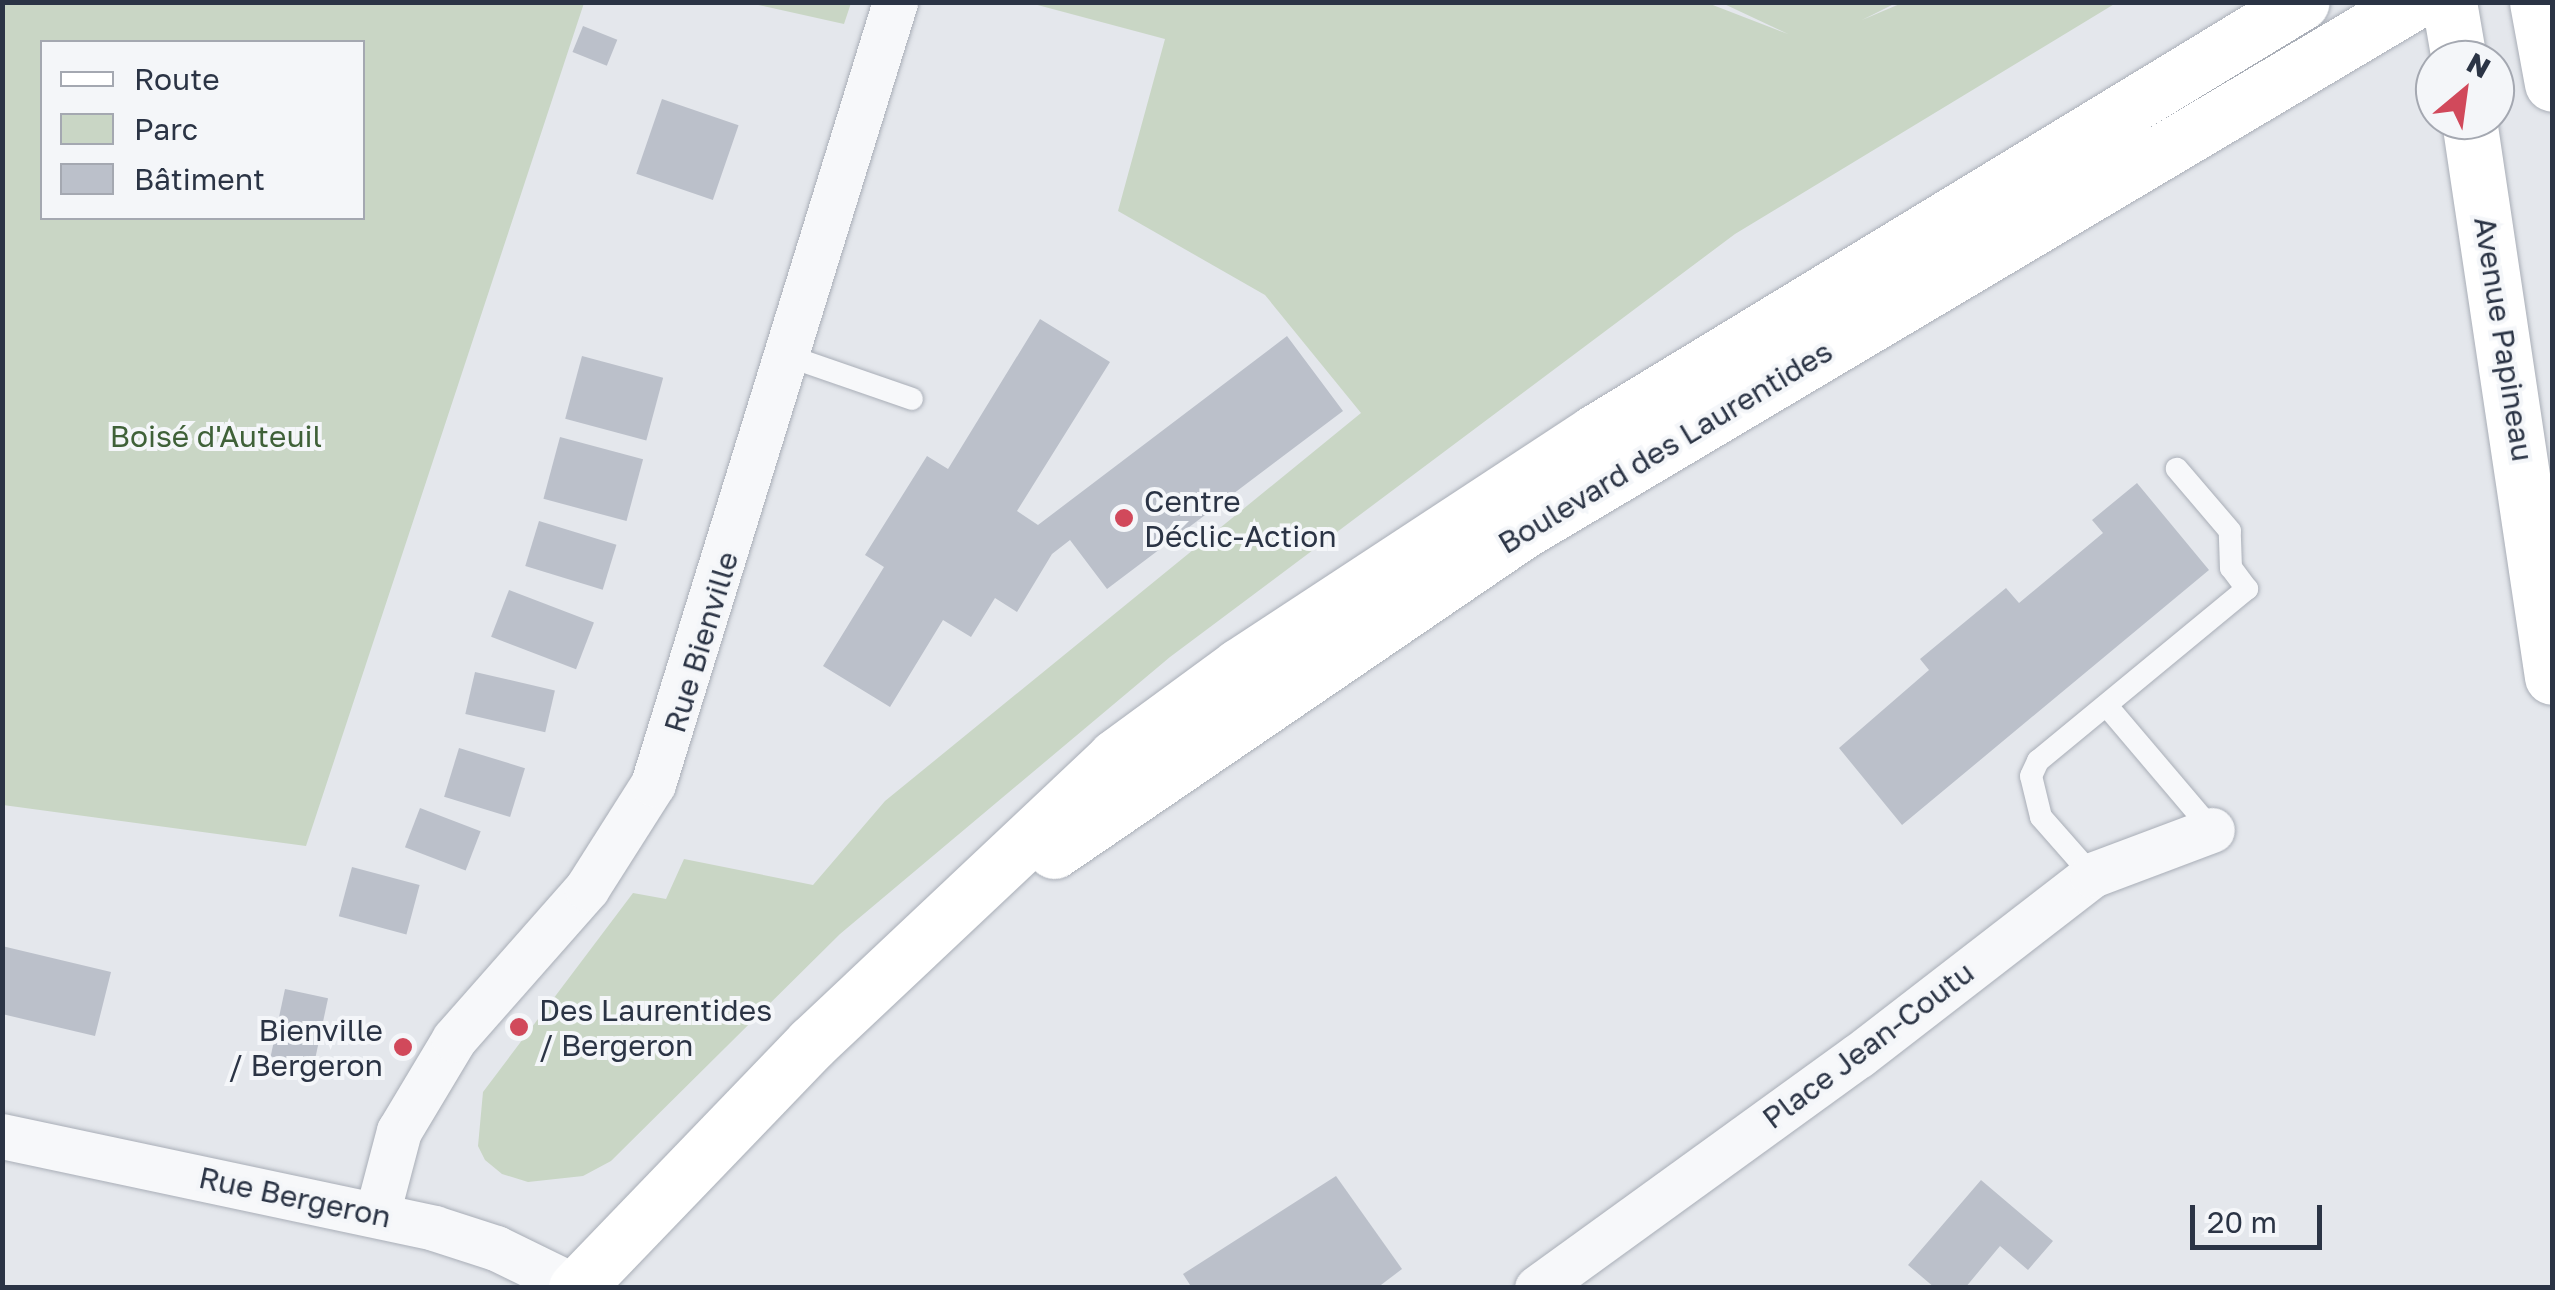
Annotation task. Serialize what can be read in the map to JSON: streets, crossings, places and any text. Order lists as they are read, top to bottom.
{
  "streets": {
    "main road": ["Avenue Papineau", "Boulevard des Laurentides"],
    "street": ["Rue Bienville", "Place Jean-Coutu", "Rue Bergeron"]
  },
  "crossings": [
    ["Boulevard des Laurentides", "Rue Bergeron"],
    ["Rue Bienville", "Rue Bergeron"]
  ],
  "parks": ["Boisé d'Auteuil"],
  "places": ["Centre Déclic-Action", "Des Laurentides / Bergeron", "Bienville / Bergeron"],
  "legend": ["Route", "Parc", "Bâtiment"],
  "scale_bar": "20 m",
  "north": "top right"
}
